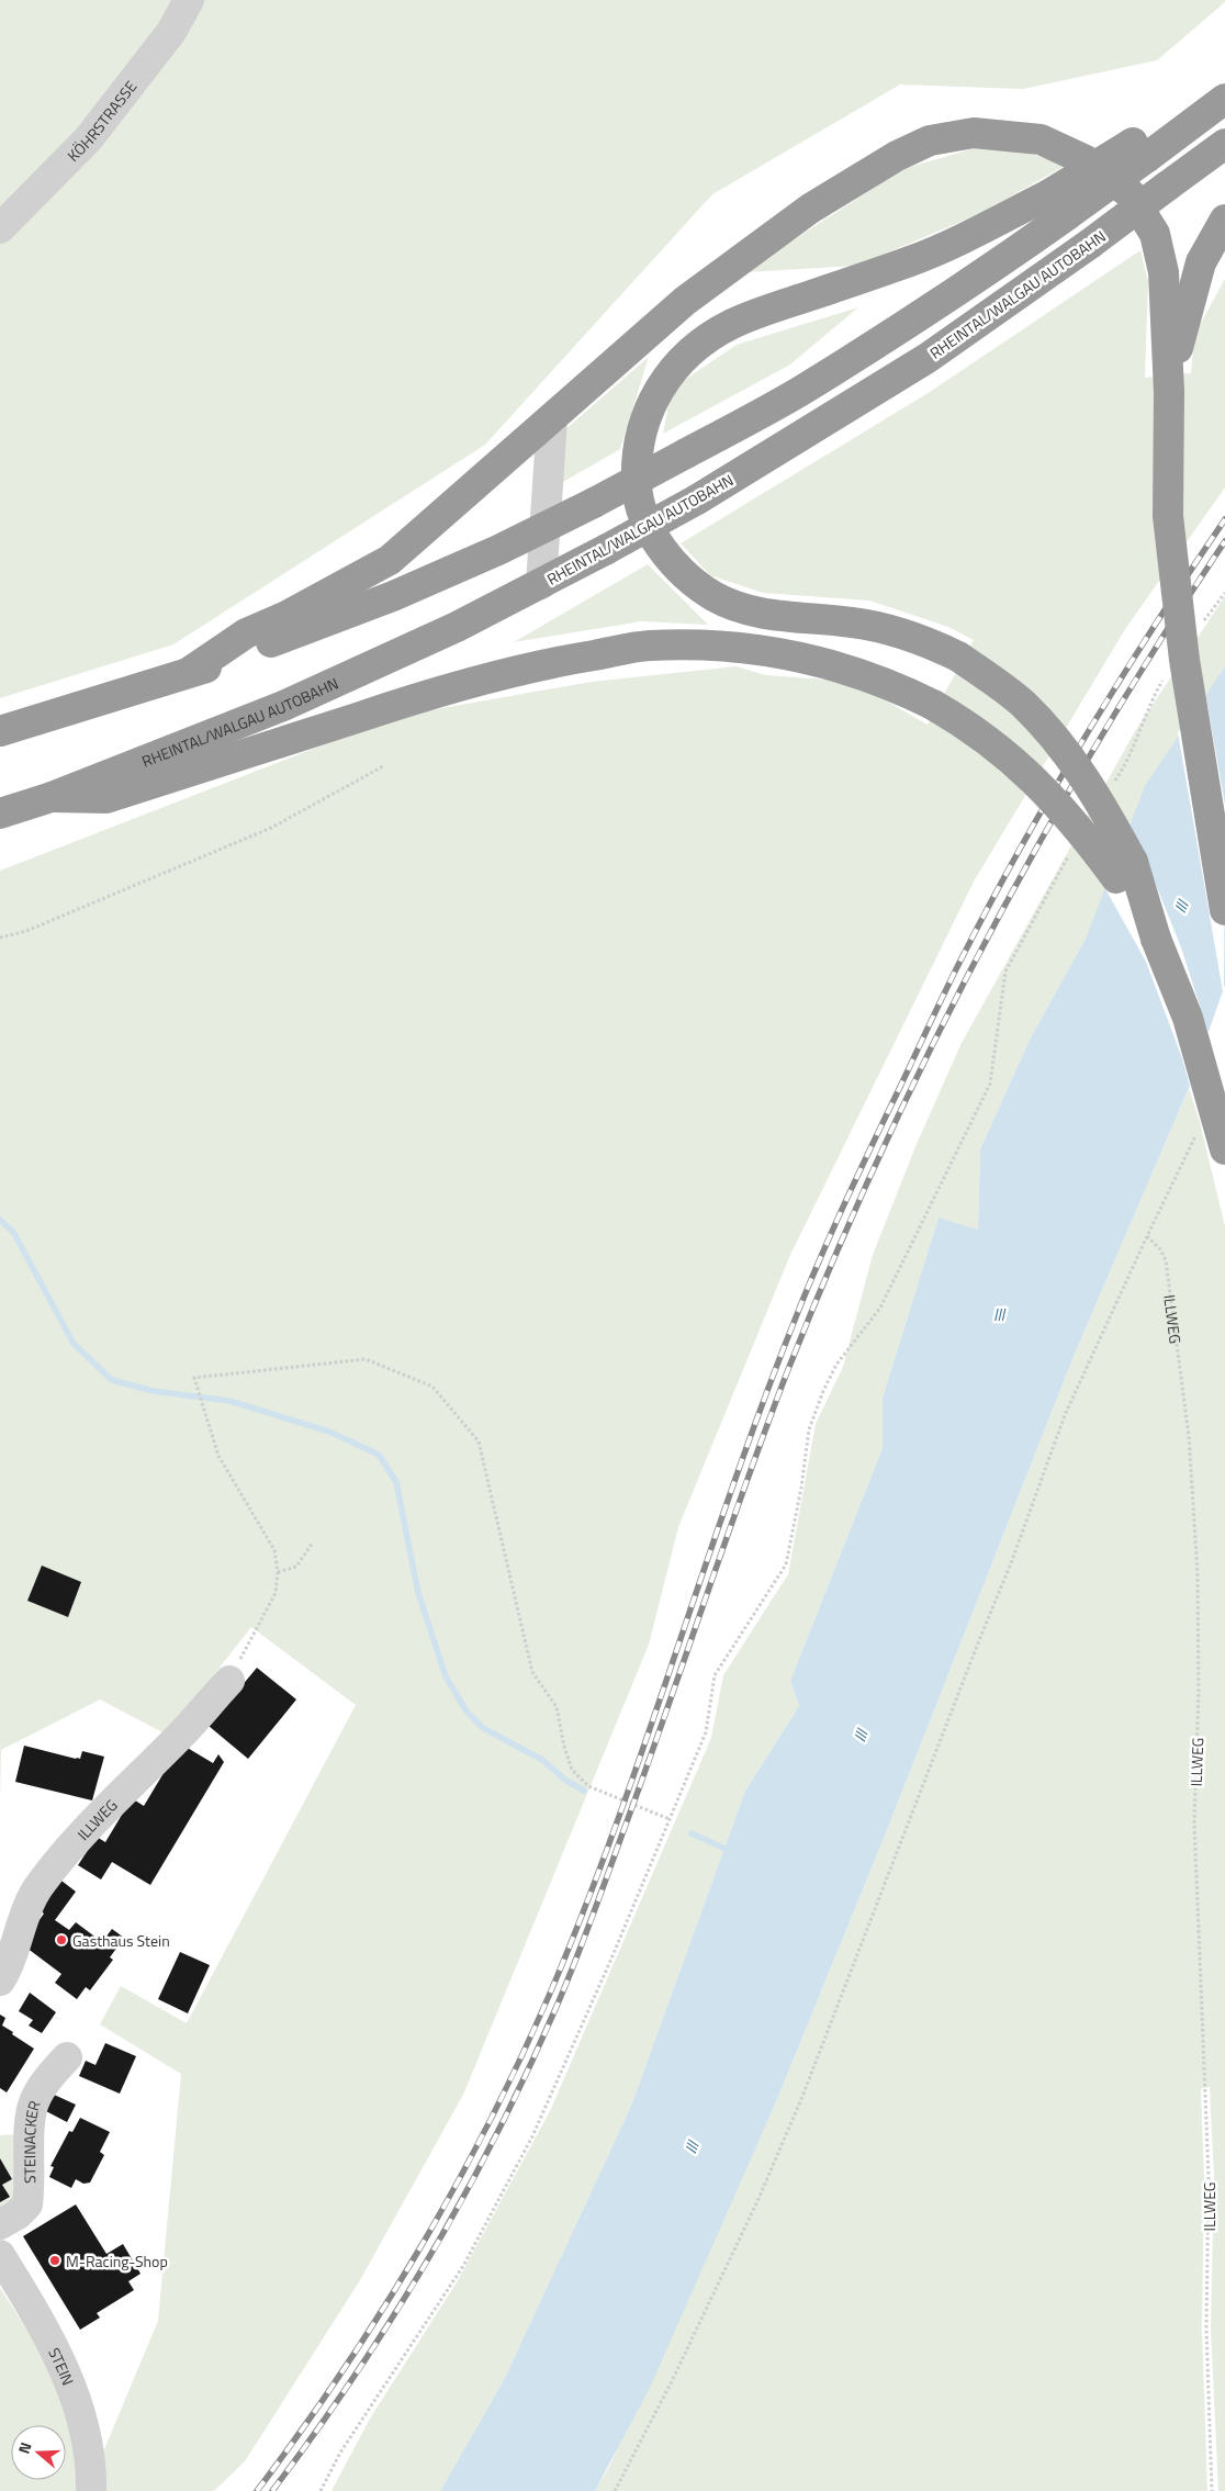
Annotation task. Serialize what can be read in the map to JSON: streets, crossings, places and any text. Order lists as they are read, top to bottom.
{
  "streets": {
    "highway": ["RHEINTAL/WALGAU AUTOBAHN"],
    "street": [
      "KÖHRSTRASSE",
      "ILLWEG",
      "STEINACKER",
      "STEIN"
    ]
  },
  "water": ["Ill"],
  "places": ["Gasthaus Stein", "M-Racing-Shop"],
  "north": "left"
}
